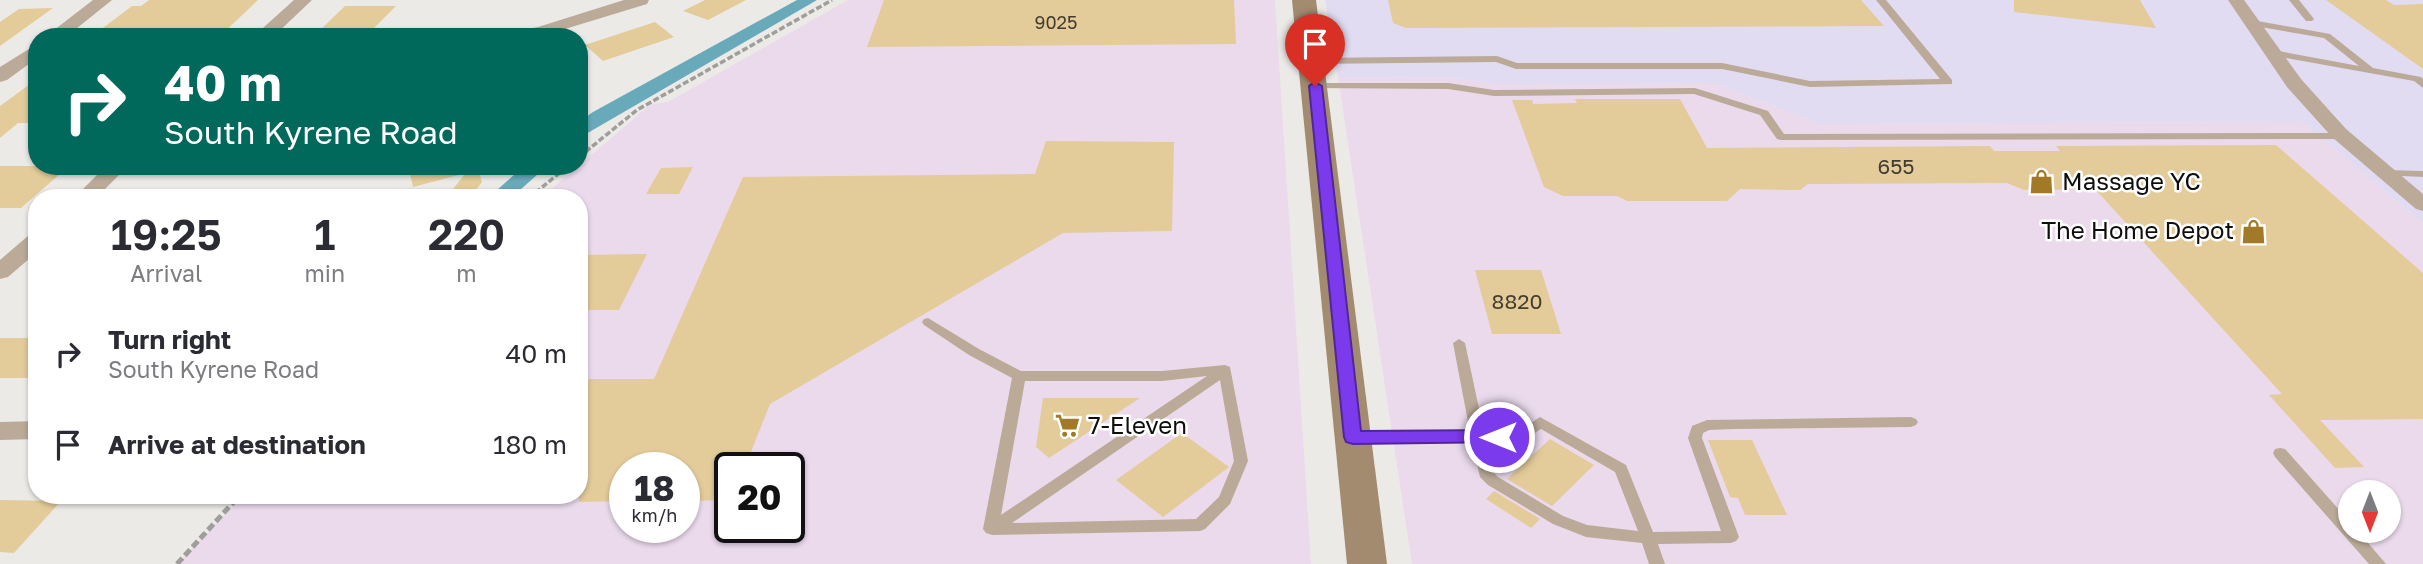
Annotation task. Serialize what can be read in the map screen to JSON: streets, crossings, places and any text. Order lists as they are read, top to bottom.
{
  "places": {
    "shop": ["Massage YC", "The Home Depot"],
    "supermarket": ["7-Eleven"]
  },
  "house_numbers": ["9025", "655", "8820"],
  "north": "bottom",
  "page": {
    "turn": ["40 m", "South Kyrene Road"],
    "eta": [
      "19:25",
      "Arrival",
      "1",
      "min",
      "220",
      "m"
    ],
    "list": [
      {
        "name": "Turn right",
        "note": "South Kyrene Road",
        "value": "40 m"
      },
      {
        "name": "Arrive at destination",
        "value": "180 m"
      }
    ],
    "speed": "18 km/h",
    "limit": "20"
  }
}
